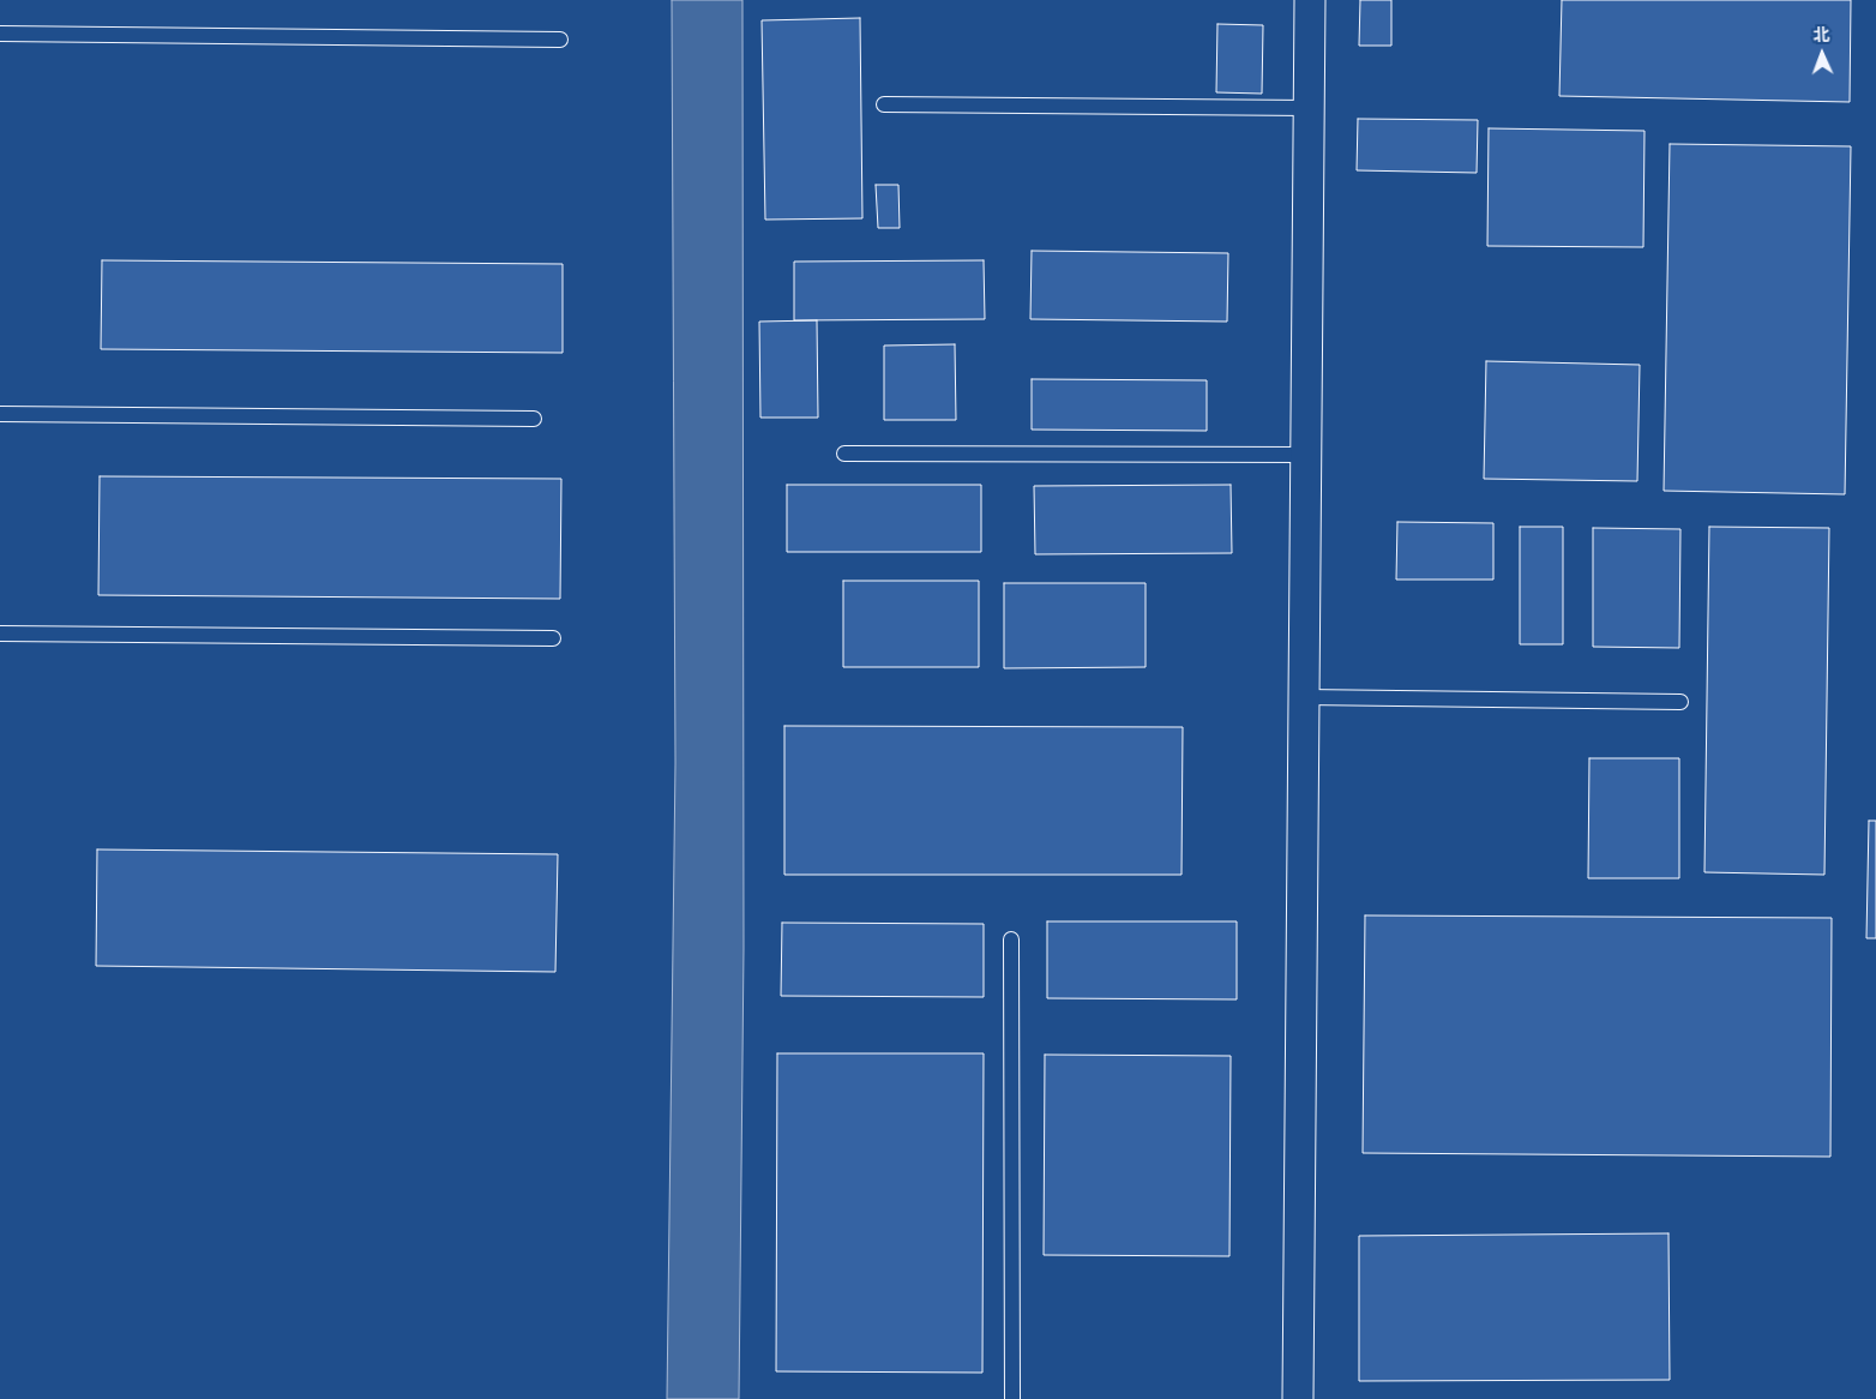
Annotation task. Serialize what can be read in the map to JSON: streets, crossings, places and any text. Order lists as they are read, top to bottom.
{
  "north": "top"
}
